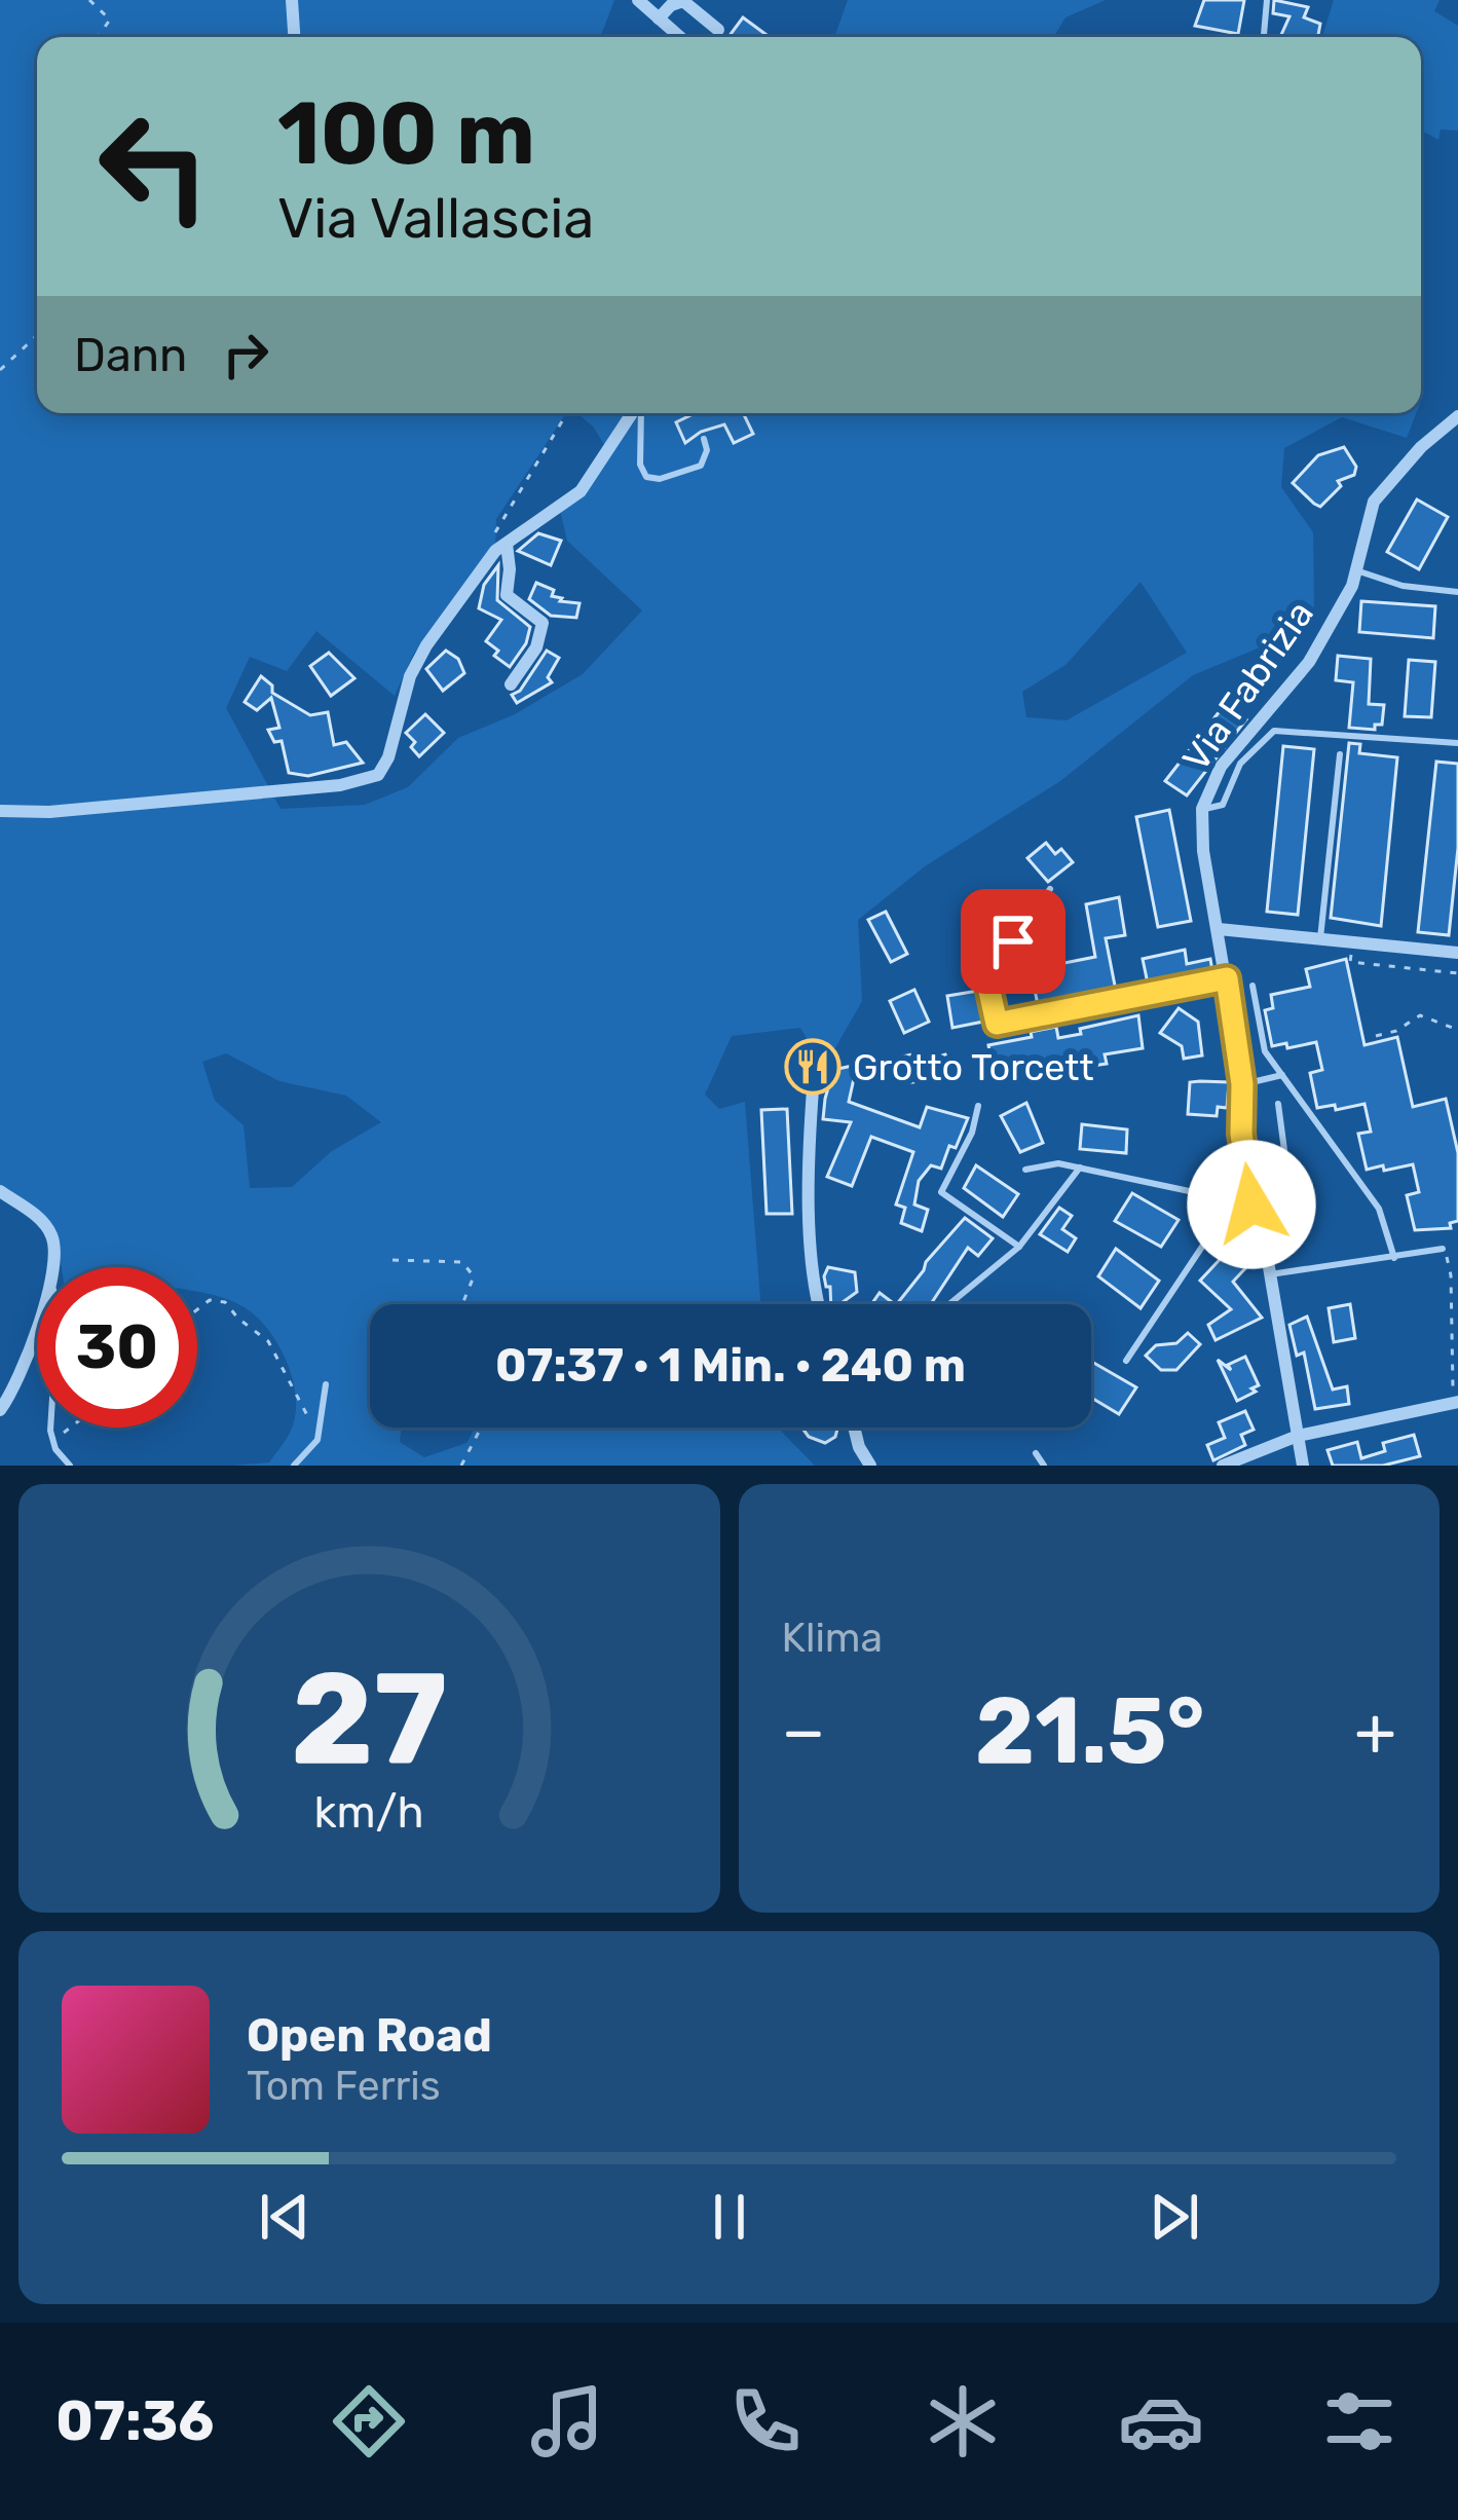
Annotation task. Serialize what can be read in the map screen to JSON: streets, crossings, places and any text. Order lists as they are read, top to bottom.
{
  "streets": {
    "street": ["Via Fabrizia"]
  },
  "places": {
    "restaurant": ["Grotto Torcett"]
  },
  "page": {
    "turn": ["100 m", "Via Vallascia"],
    "then": "Dann",
    "limit": "30",
    "trip": "07:37 · 1 Min. · 240 m",
    "tile": "Klima",
    "heat": ["−", "21.5°", "+"],
    "song": ["Open Road", "Tom Ferris"],
    "tabs": "07:36",
    "gauge": ["27", "km/h"]
  }
}
